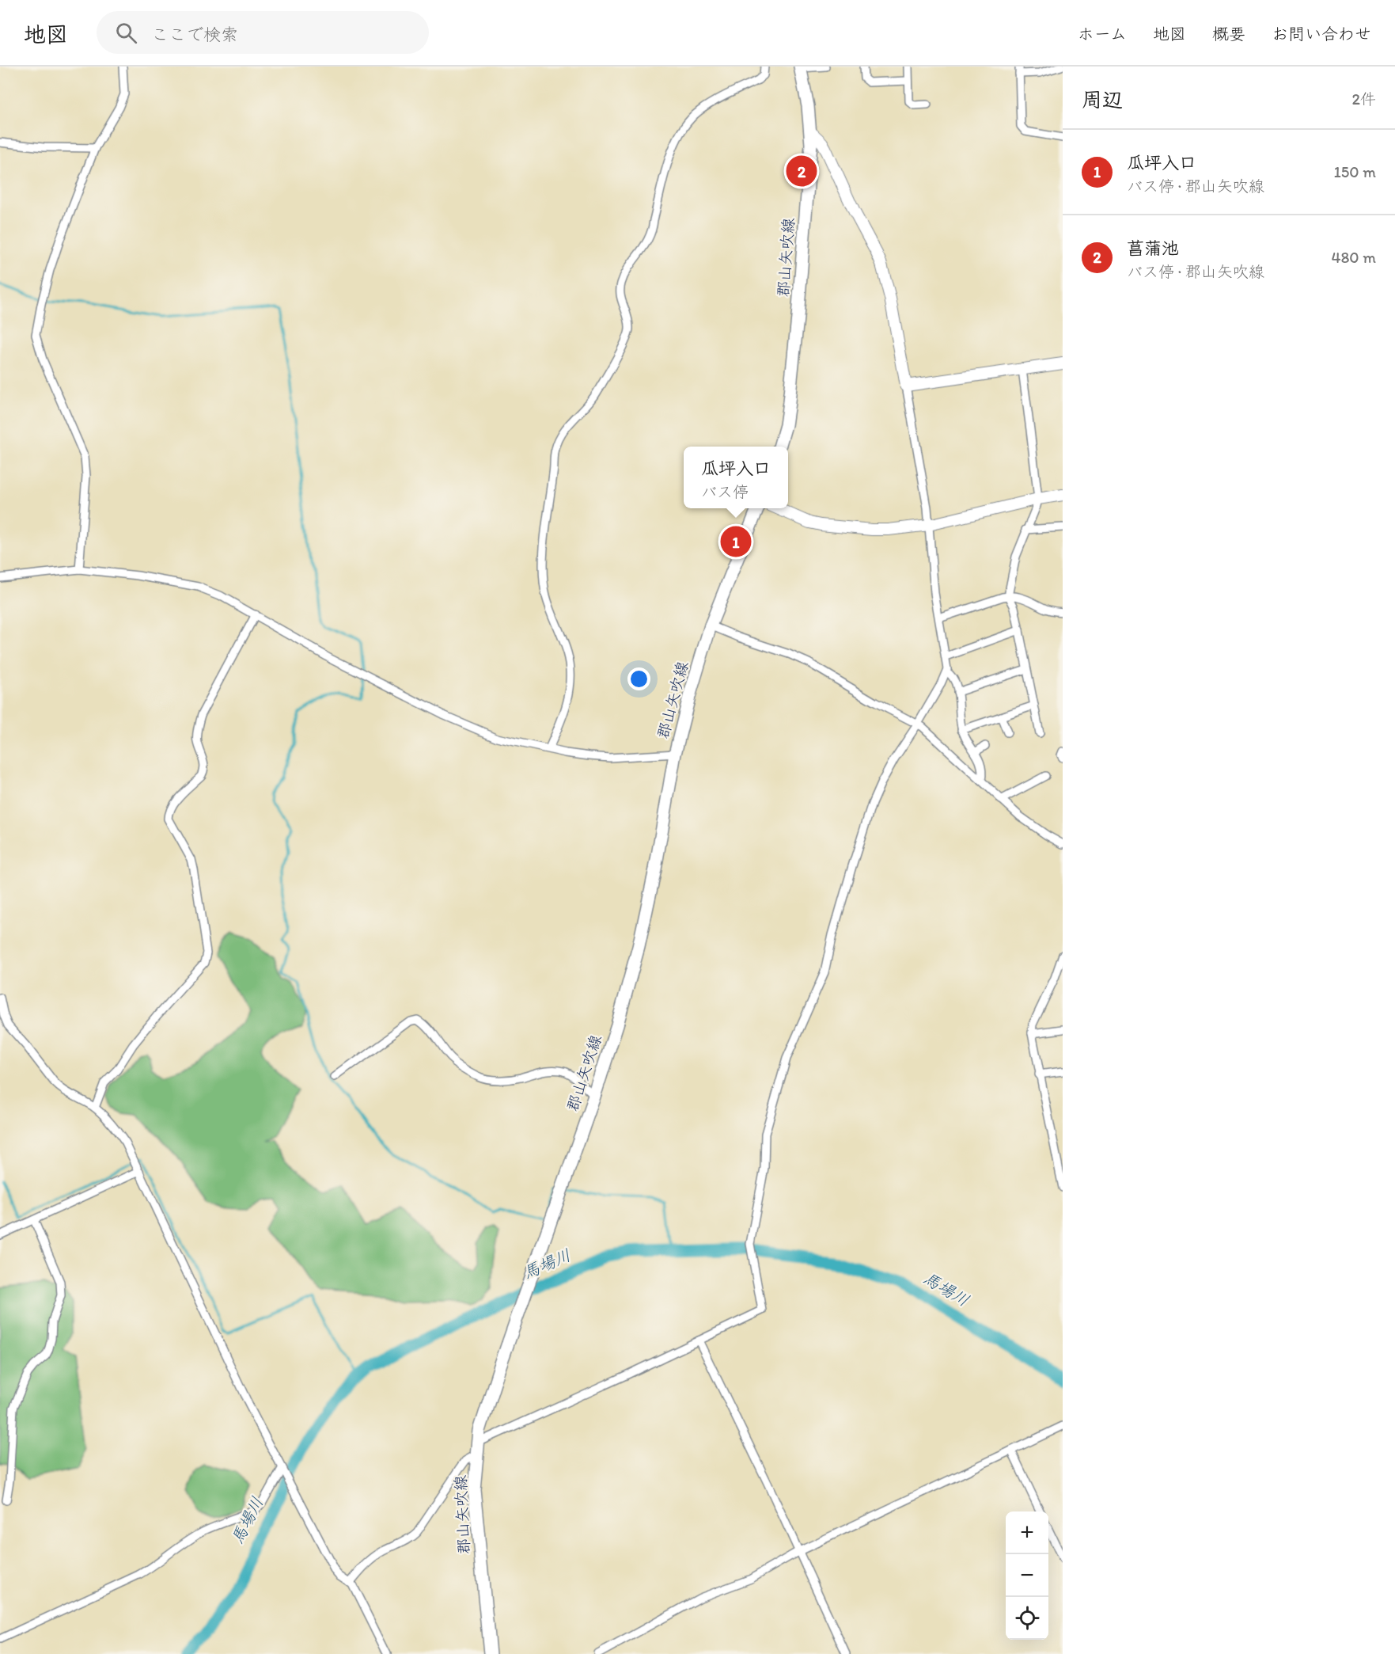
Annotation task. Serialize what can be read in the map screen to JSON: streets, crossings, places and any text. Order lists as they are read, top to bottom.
{
  "streets": {
    "main road": ["郡山矢吹線"]
  },
  "water": ["馬場川"],
  "page": {
    "header": "地図",
    "search": "ここで検索",
    "nav": [
      "ホーム",
      "地図",
      "概要",
      "お問い合わせ"
    ],
    "heading": ["周辺", "2件"],
    "list": [
      {
        "mark": "1",
        "name": "瓜坪入口",
        "note": "バス停 · 郡山矢吹線",
        "value": "150 m"
      },
      {
        "mark": "2",
        "name": "菖蒲池",
        "note": "バス停 · 郡山矢吹線",
        "value": "480 m"
      }
    ],
    "pins": ["2", "1"],
    "popup": ["瓜坪入口", "バス停"],
    "map_buttons": ["+", "−"]
  }
}
